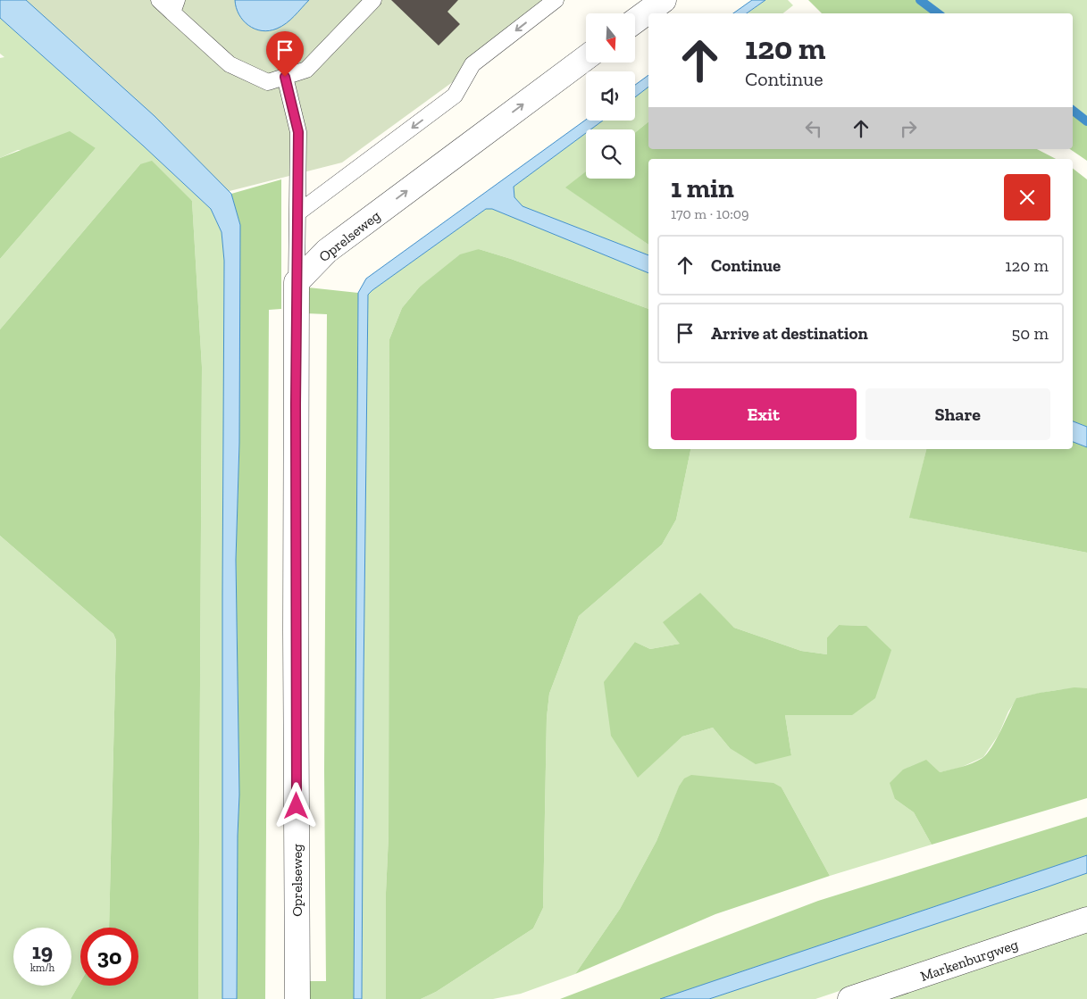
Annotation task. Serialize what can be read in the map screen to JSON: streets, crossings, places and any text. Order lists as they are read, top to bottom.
{
  "streets": {
    "street": ["Oprelseweg", "Markenburgweg"]
  },
  "north": "bottom",
  "page": {
    "turn": ["120 m", "Continue"],
    "heading": ["1 min", "170 m · 10:09"],
    "list": [
      {
        "name": "Continue",
        "value": "120 m"
      },
      {
        "name": "Arrive at destination",
        "value": "50 m"
      }
    ],
    "buttons": ["Exit", "Share"],
    "speed": "19 km/h",
    "limit": "30"
  }
}
